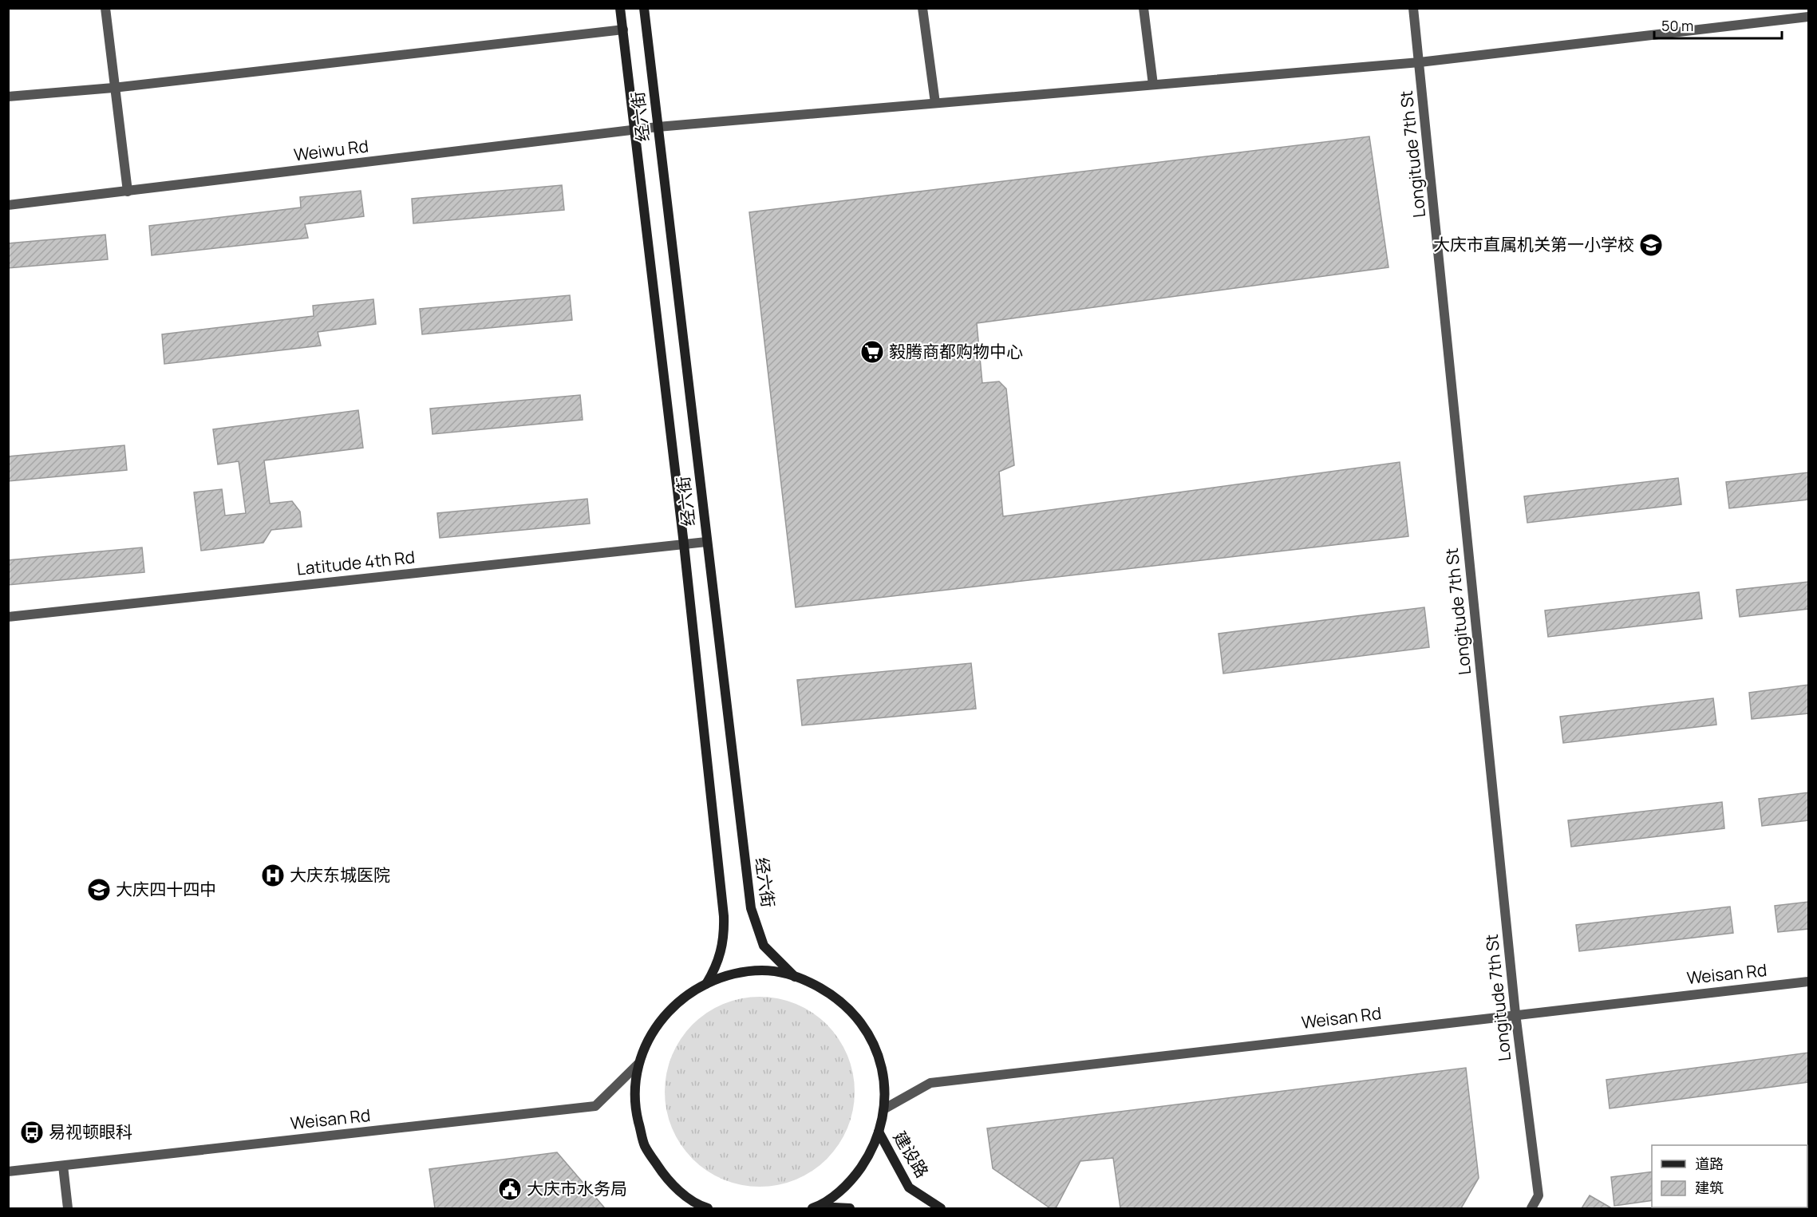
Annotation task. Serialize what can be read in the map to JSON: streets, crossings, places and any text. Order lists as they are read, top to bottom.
{
  "streets": {
    "main road": ["经六街", "建设路"],
    "street": [
      "Weiwu Rd",
      "Longitude 7th St",
      "Latitude 4th Rd",
      "Weisan Rd"
    ]
  },
  "crossings": [
    ["经六街", "Weiwu Rd"],
    ["经六街", "Latitude 4th Rd"],
    ["Weiwu Rd", "Longitude 7th St"],
    ["Longitude 7th St", "Weisan Rd"]
  ],
  "places": {
    "school or university": ["大庆市直属机关第一小学校", "大庆四十四中"],
    "supermarket": ["毅腾商都购物中心"],
    "hospital": ["大庆东城医院"],
    "bus stop": ["易视顿眼科"],
    "public building": ["大庆市水务局"]
  },
  "legend": ["道路", "建筑"],
  "scale_bar": "50 m"
}
